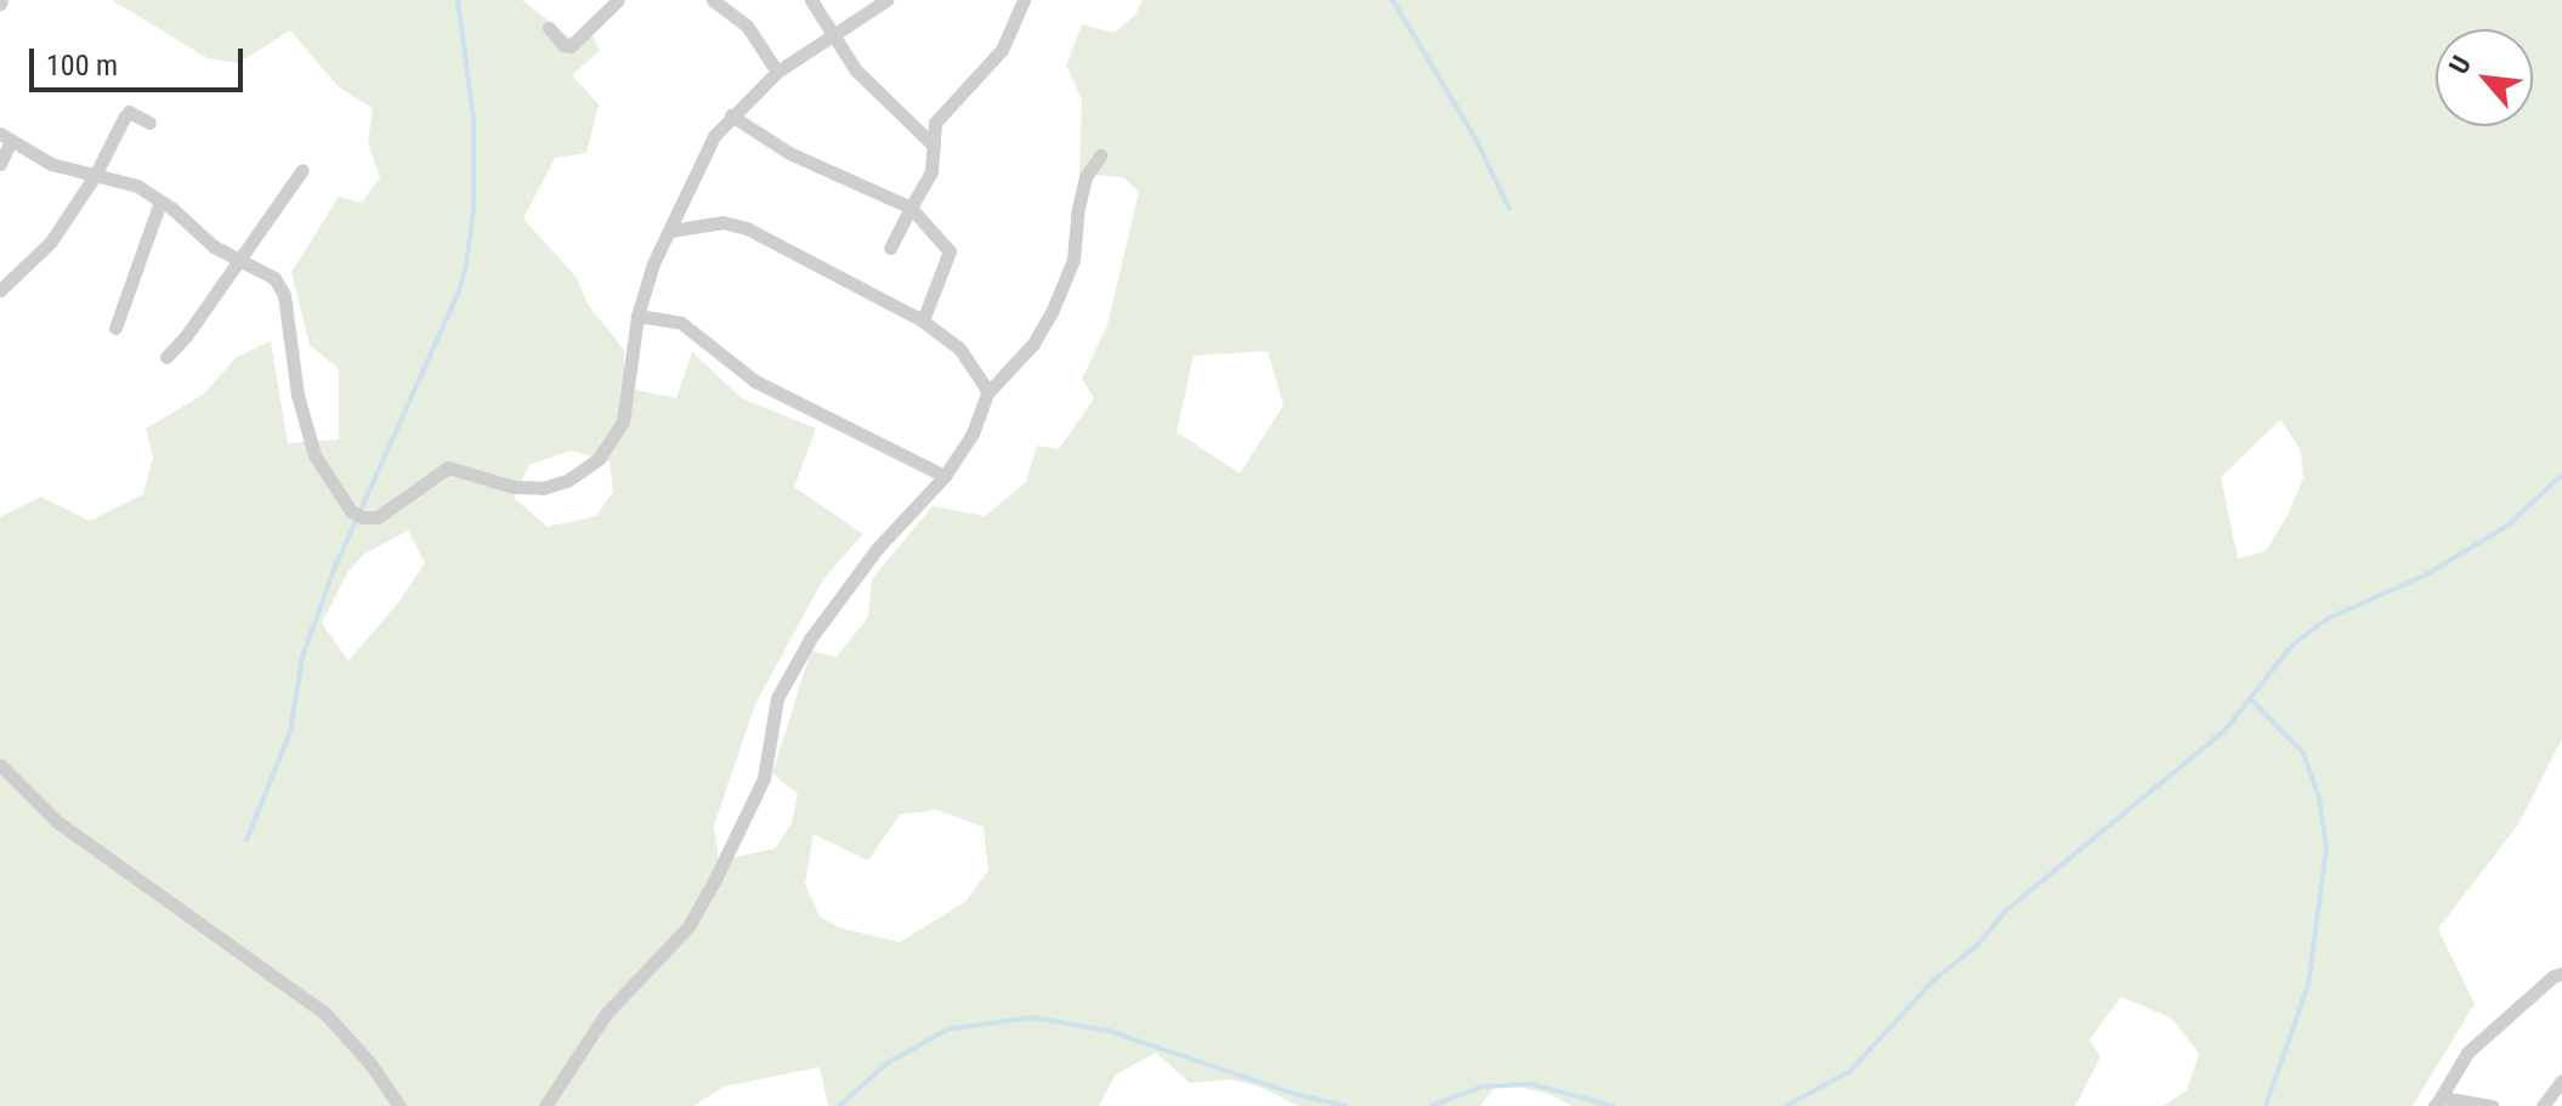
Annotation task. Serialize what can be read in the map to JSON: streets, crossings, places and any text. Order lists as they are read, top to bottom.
{
  "scale_bar": "100 m",
  "north": "top left"
}
